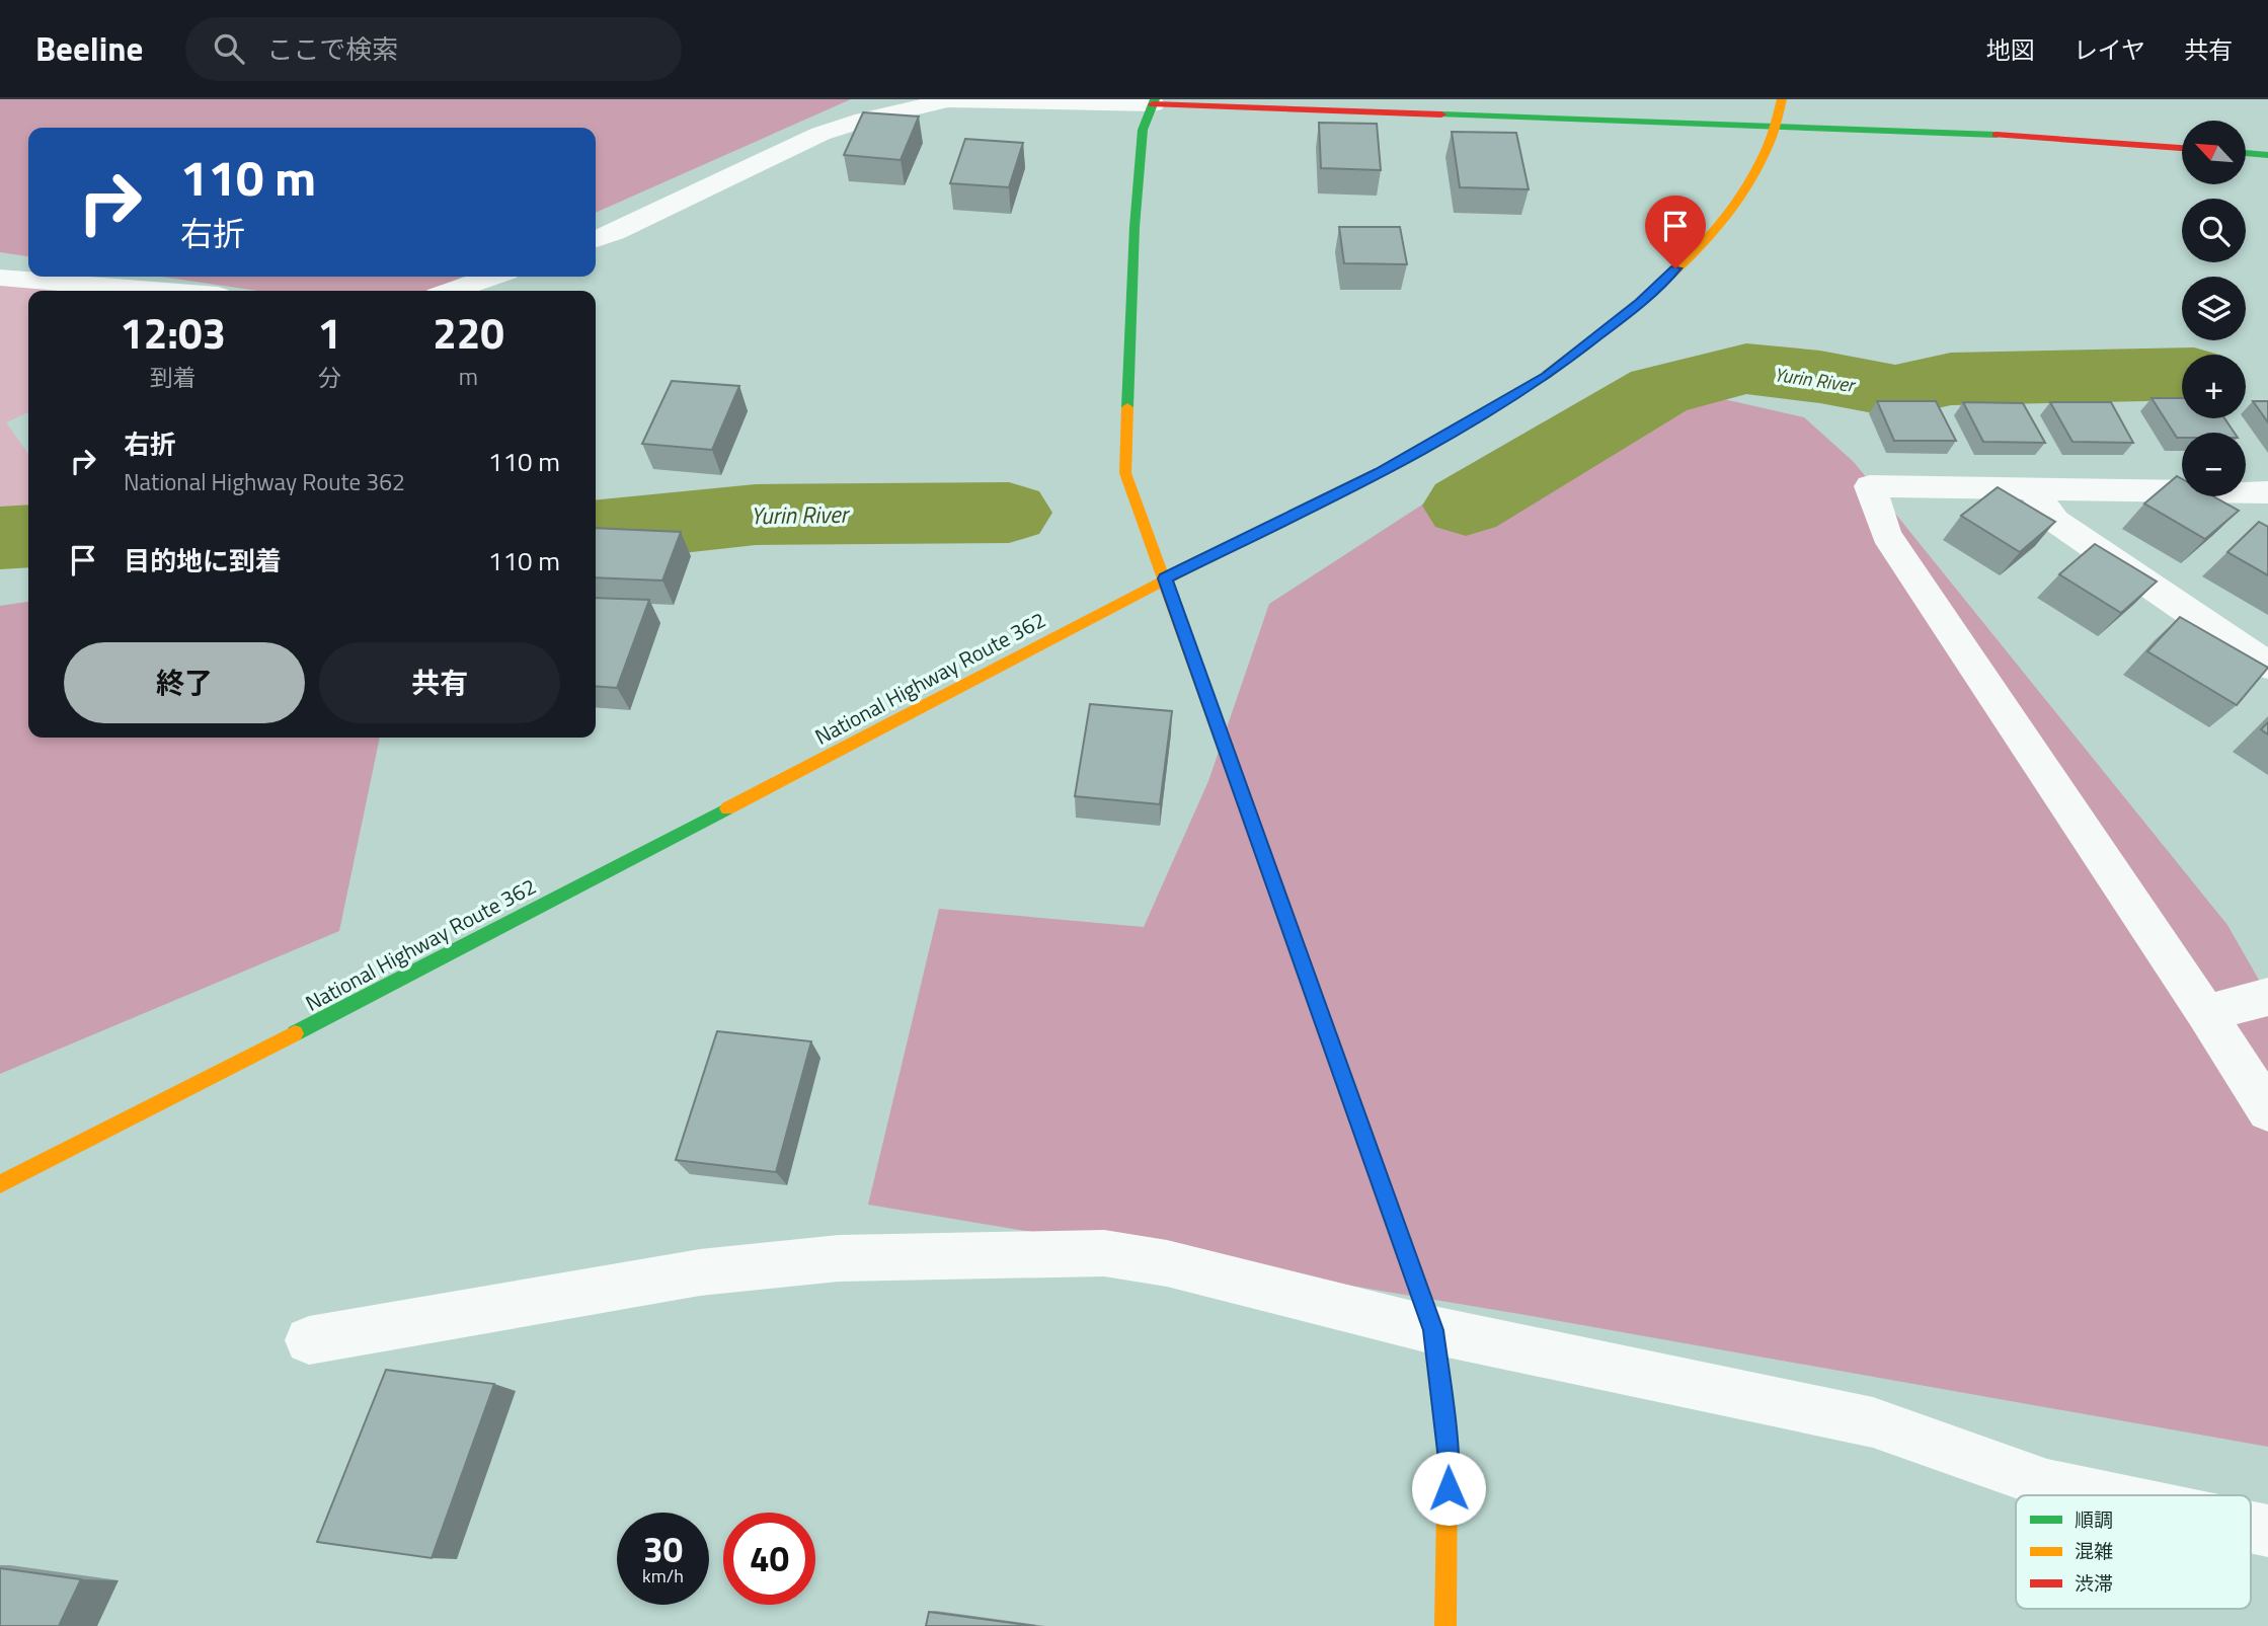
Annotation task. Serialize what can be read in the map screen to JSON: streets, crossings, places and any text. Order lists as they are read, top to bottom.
{
  "streets": {
    "main road": ["National Highway Route 362"]
  },
  "water": ["Yurin River"],
  "legend": ["順調", "混雑", "渋滞"],
  "north": "top left",
  "page": {
    "header": "Beeline",
    "search": "ここで検索",
    "nav": ["地図", "レイヤ", "共有"],
    "map_buttons": ["+", "−"],
    "turn": ["110 m", "右折"],
    "eta": [
      "12:03",
      "到着",
      "1",
      "分",
      "220",
      "m"
    ],
    "list": [
      {
        "name": "右折",
        "note": "National Highway Route 362",
        "value": "110 m"
      },
      {
        "name": "目的地に到着",
        "value": "110 m"
      }
    ],
    "buttons": ["終了", "共有"],
    "speed": "30 km/h",
    "limit": "40"
  }
}
